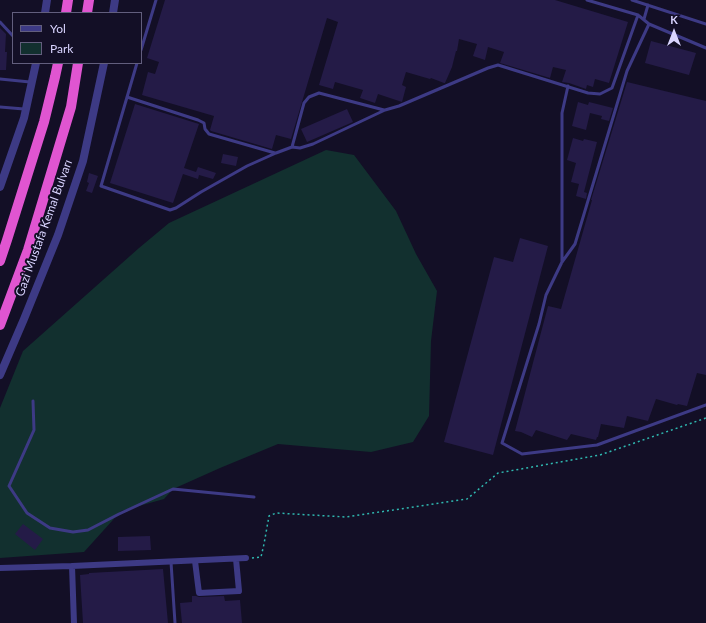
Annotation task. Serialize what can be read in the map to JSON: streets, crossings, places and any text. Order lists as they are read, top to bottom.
{
  "streets": {
    "highway": ["Gazi Mustafa Kemal Bulvarı"]
  },
  "legend": ["Yol", "Park"],
  "north": "top"
}
